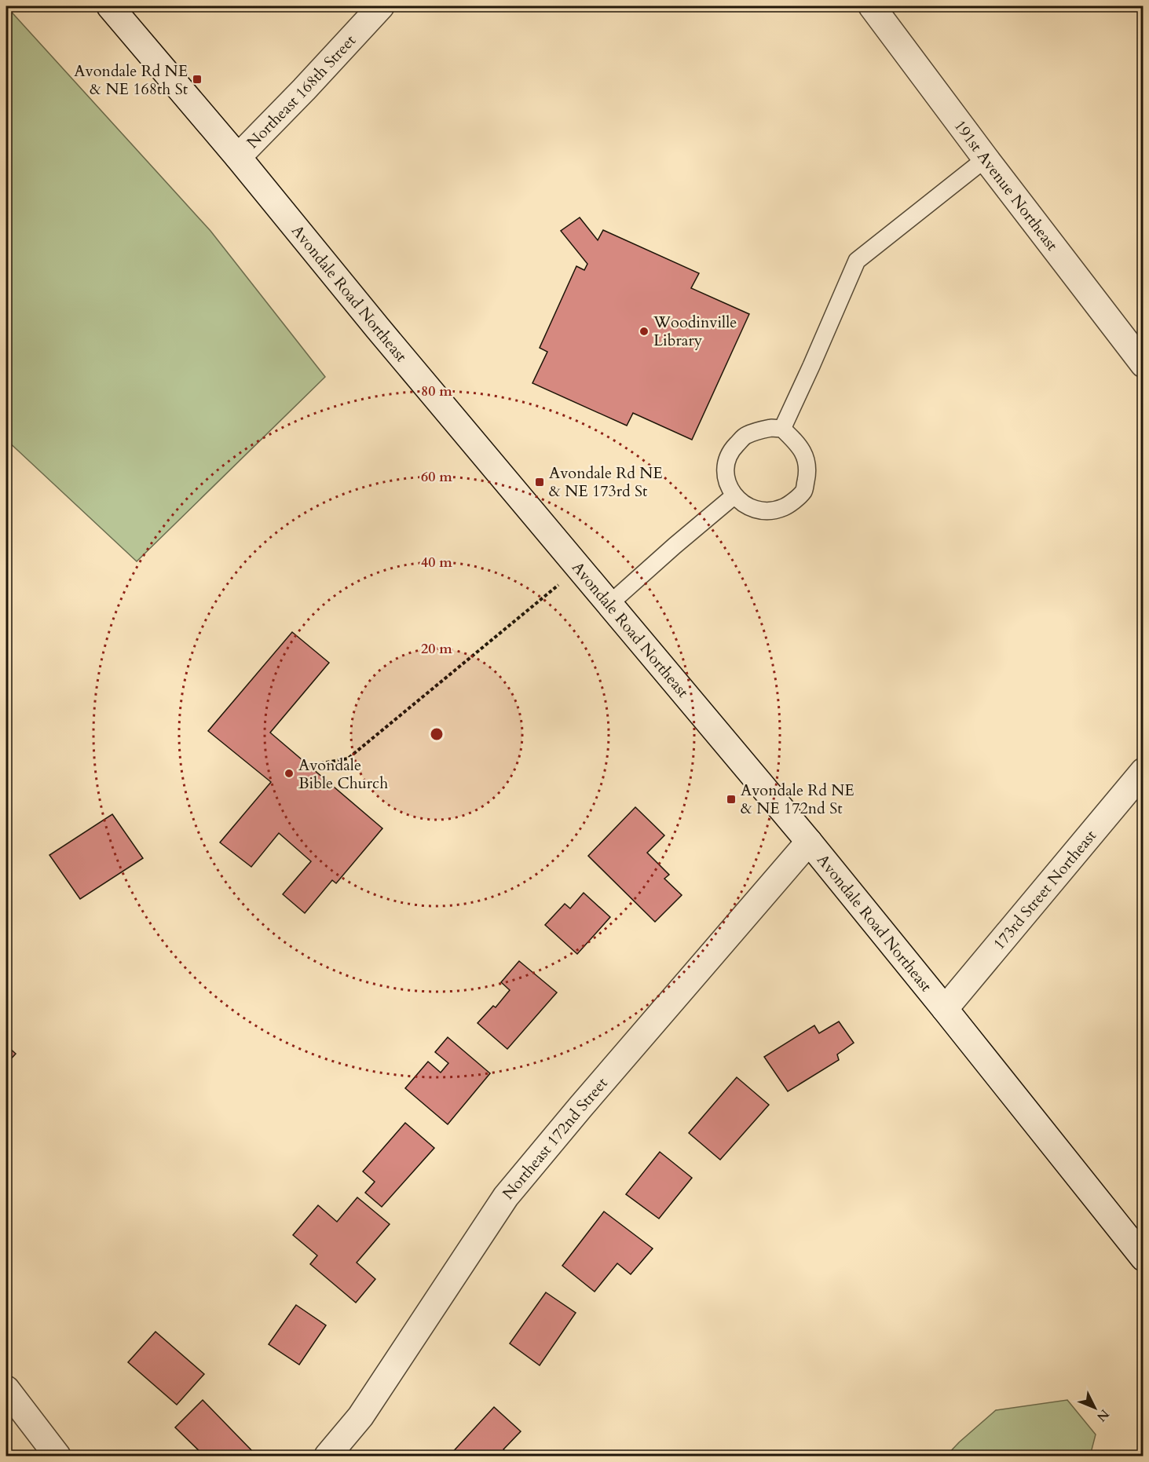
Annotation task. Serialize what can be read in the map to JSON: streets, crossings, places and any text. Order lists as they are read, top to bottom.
{
  "streets": {
    "street": [
      "Northeast 168th Street",
      "191st Avenue Northeast",
      "Avondale Road Northeast",
      "173rd Street Northeast",
      "Northeast 172nd Street"
    ]
  },
  "crossings": [
    ["Northeast 168th Street", "Avondale Road Northeast"],
    ["Avondale Road Northeast", "173rd Street Northeast"],
    ["Avondale Road Northeast", "Northeast 172nd Street"]
  ],
  "places": {
    "transit": ["Avondale Rd NE & NE 168th St", "Avondale Rd NE & NE 173rd St", "Avondale Rd NE & NE 172nd St"],
    "other": ["Woodinville Library", "Avondale Bible Church"]
  },
  "north": "bottom right",
  "rings": [
    "80 m",
    "60 m",
    "40 m",
    "20 m"
  ]
}
